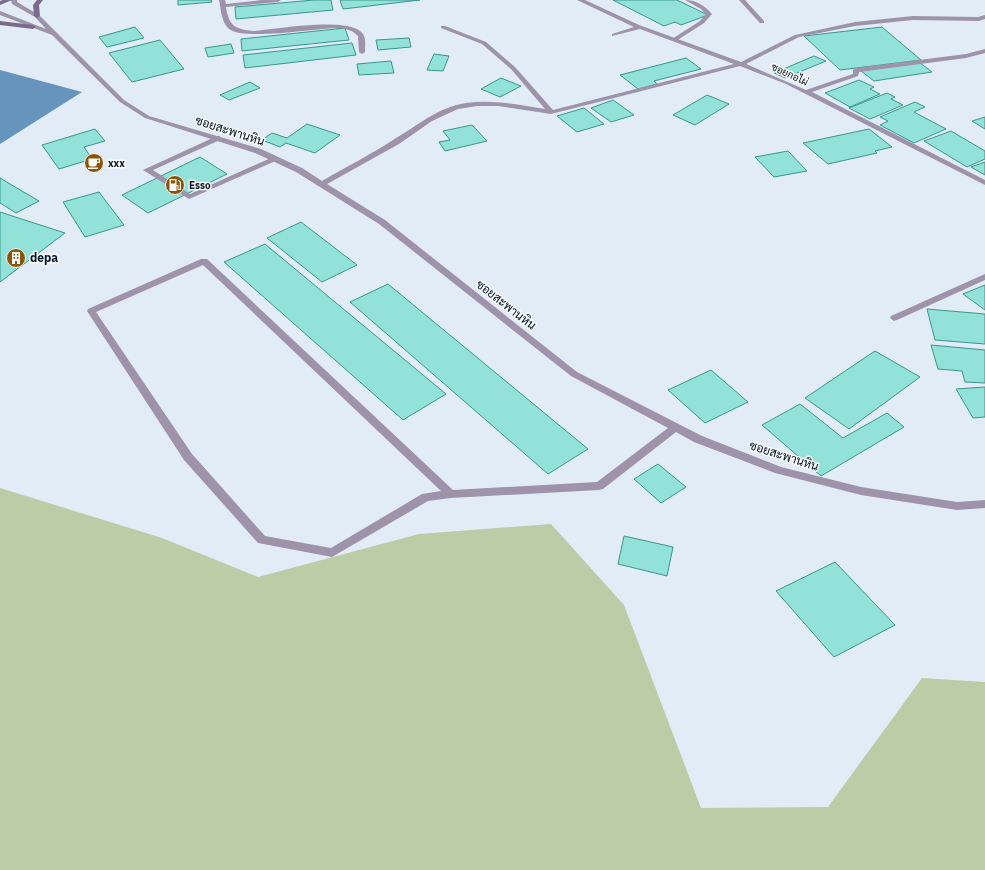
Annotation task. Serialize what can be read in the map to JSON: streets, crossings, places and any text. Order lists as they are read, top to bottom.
{
  "streets": {
    "street": ["ซอยกอไผ่", "ซอยสะพานหิน"]
  },
  "places": {
    "cafe": ["xxx"],
    "fuel station": ["Esso"],
    "building": ["depa"]
  }
}
